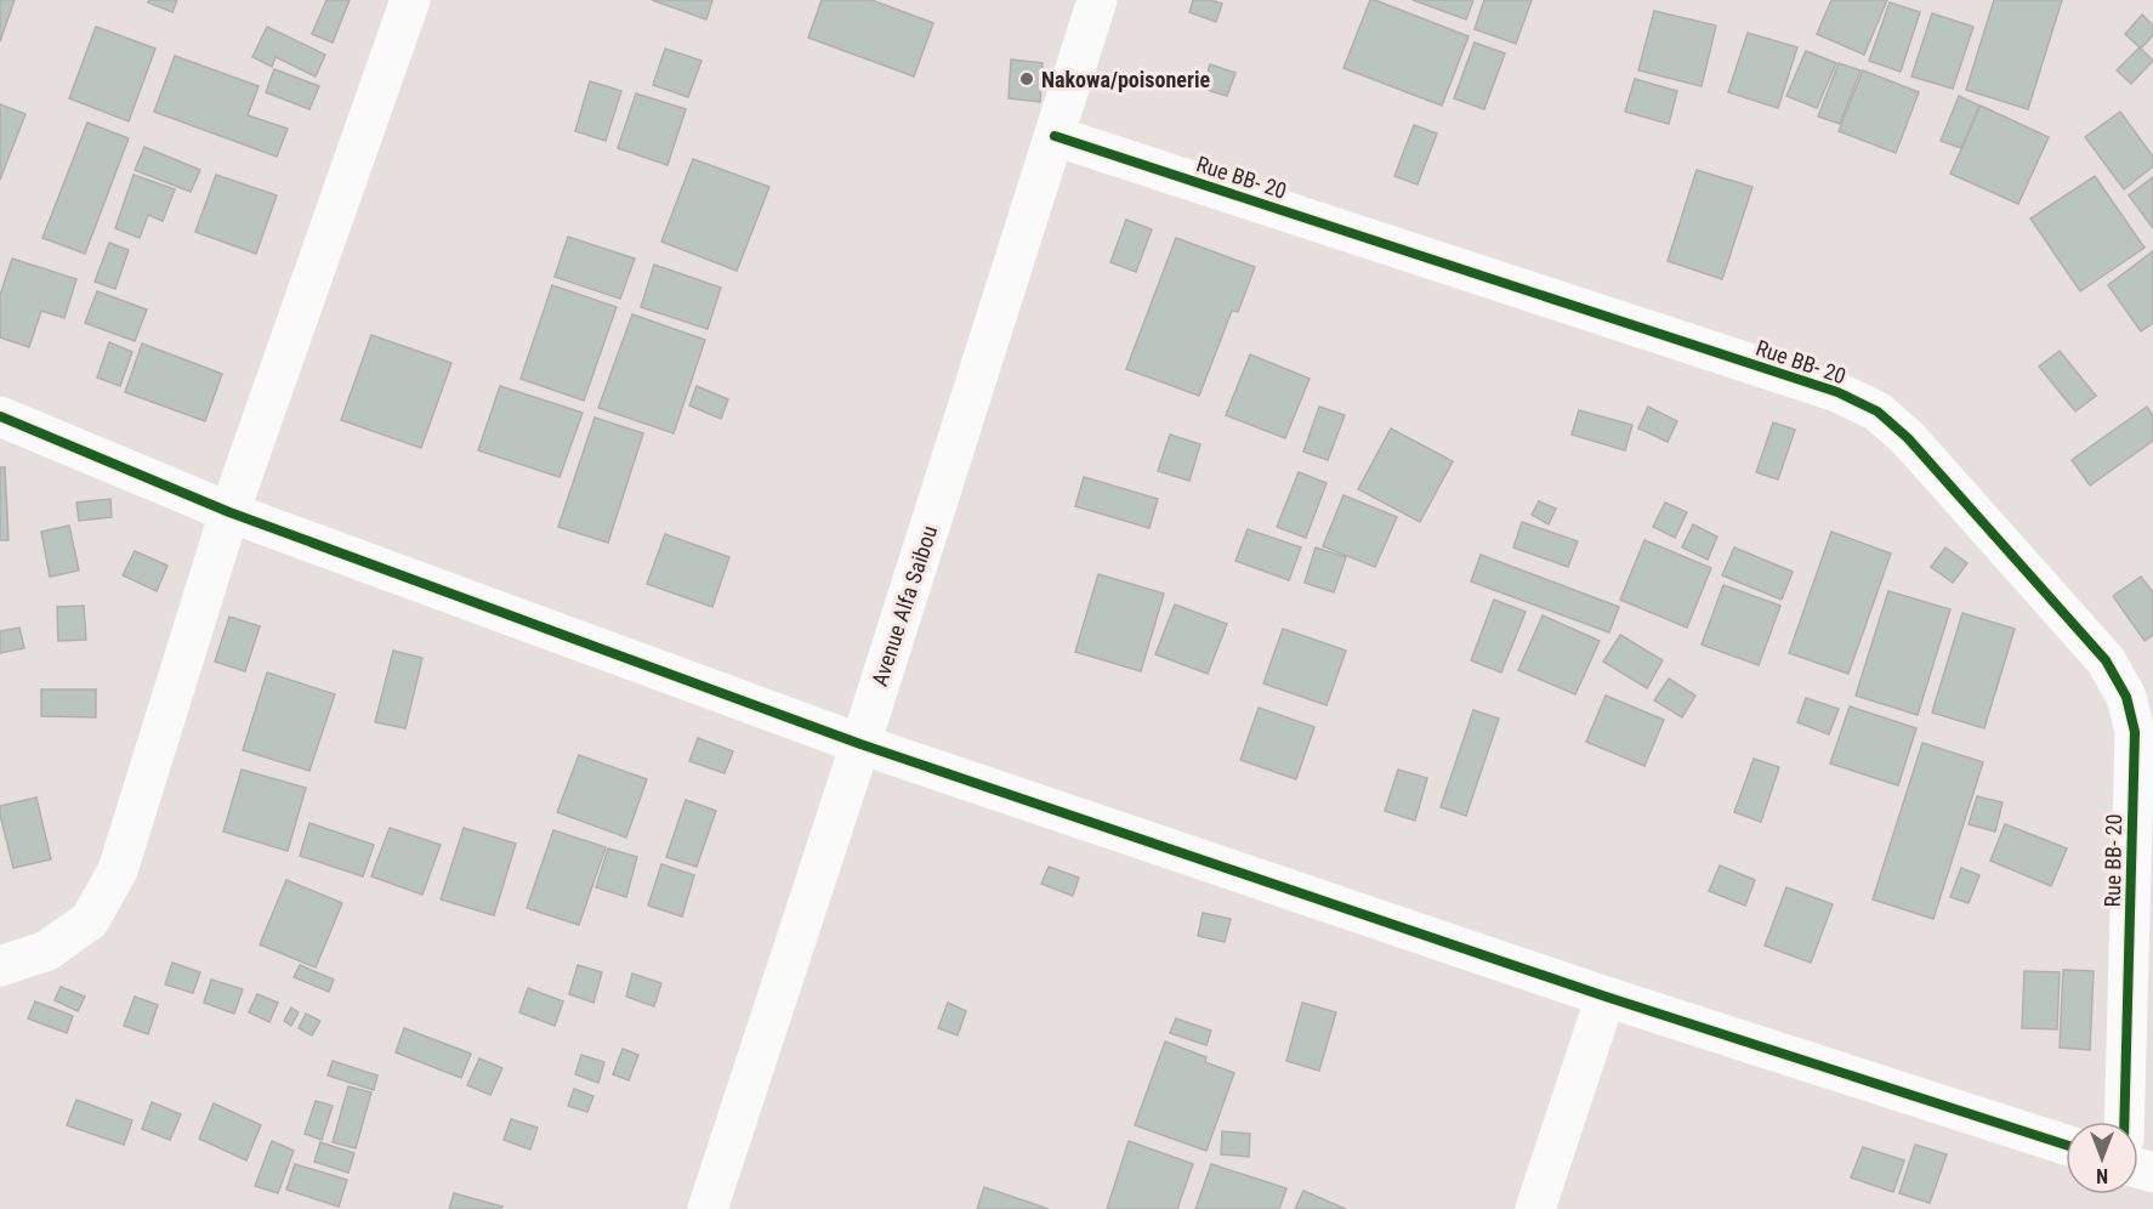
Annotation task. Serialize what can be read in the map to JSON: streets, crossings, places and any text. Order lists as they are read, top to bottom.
{
  "streets": {
    "street": ["Rue BB- 20", "Avenue Alfa Saibou"]
  },
  "crossings": [
    ["Rue BB- 20", "Avenue Alfa Saibou"]
  ],
  "places": ["Nakowa/poisonerie"],
  "north": "bottom"
}
